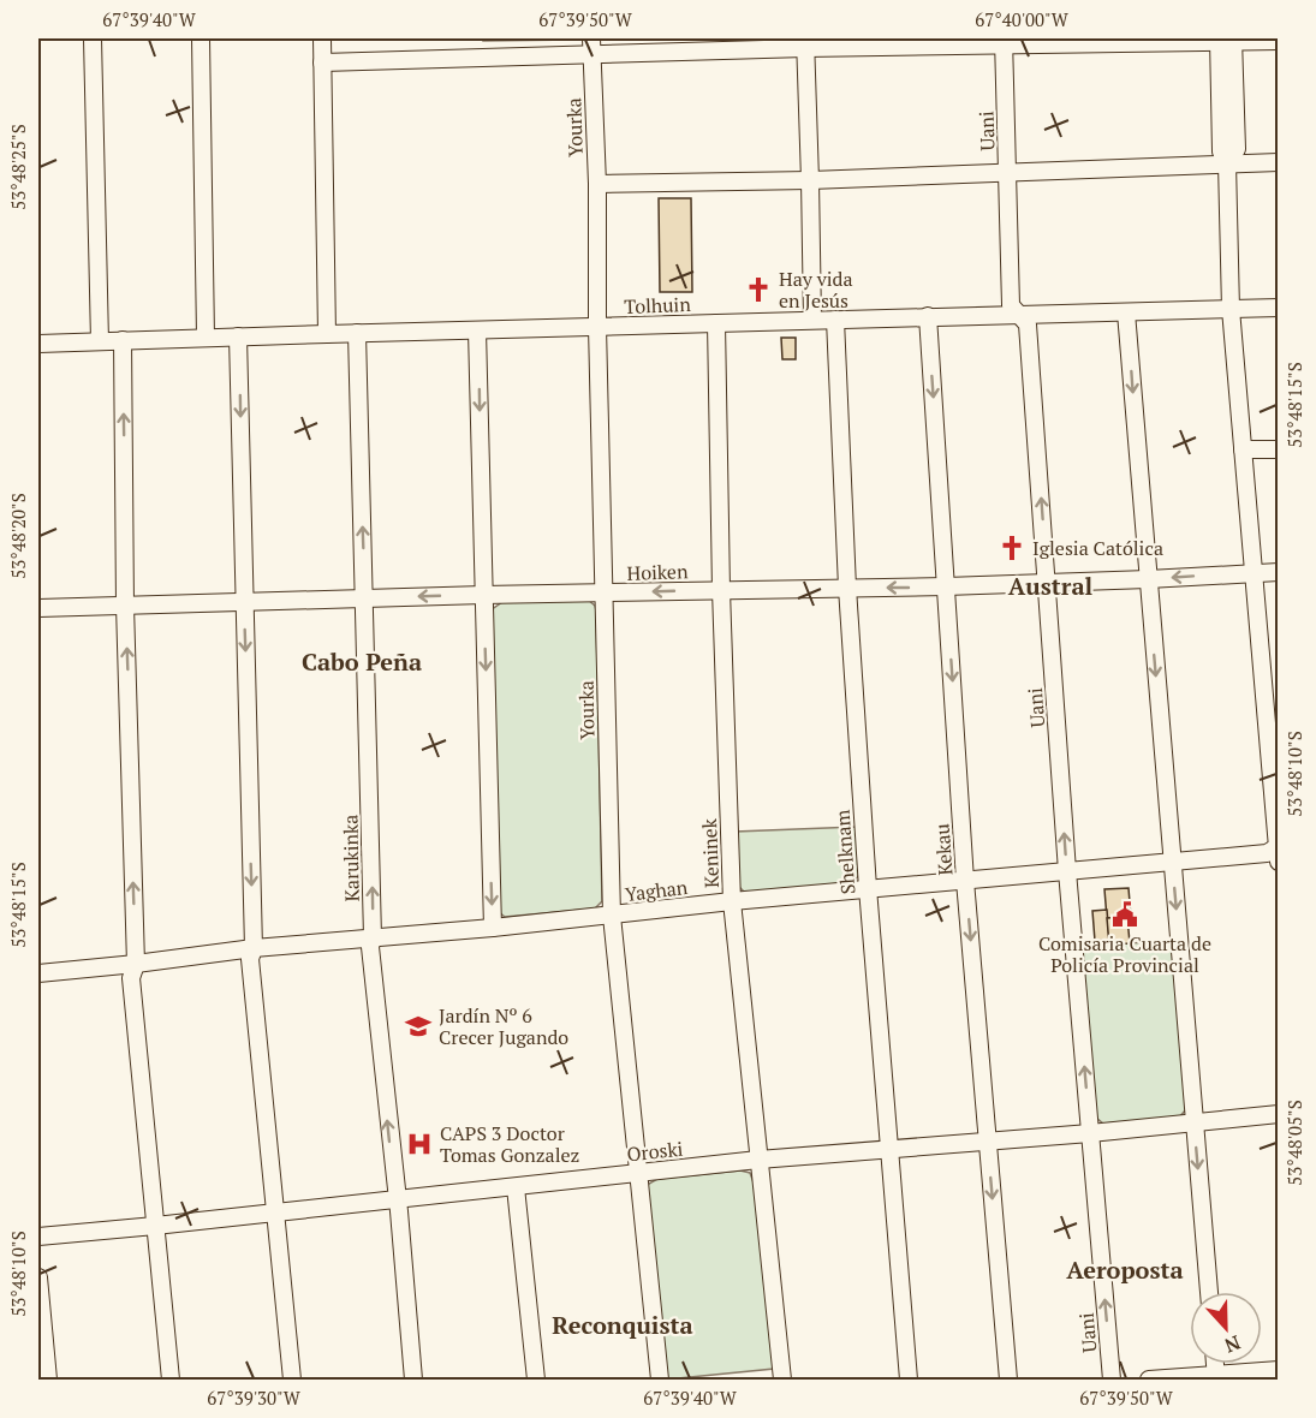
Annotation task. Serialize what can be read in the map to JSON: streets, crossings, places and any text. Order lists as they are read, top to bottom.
{
  "streets": {
    "street": [
      "Yourka",
      "Uani",
      "Tolhuin",
      "Hoiken",
      "Kekau",
      "Shelknam",
      "Keninek",
      "Karukinka",
      "Yaghan",
      "Oroski"
    ]
  },
  "crossings": [
    ["Yourka", "Tolhuin"],
    ["Yourka", "Hoiken"],
    ["Yourka", "Yaghan"],
    ["Yourka", "Oroski"],
    ["Uani", "Tolhuin"],
    ["Uani", "Hoiken"],
    ["Uani", "Yaghan"],
    ["Uani", "Oroski"],
    ["Tolhuin", "Kekau"],
    ["Tolhuin", "Shelknam"],
    ["Tolhuin", "Keninek"],
    ["Tolhuin", "Karukinka"],
    ["Hoiken", "Kekau"],
    ["Hoiken", "Shelknam"],
    ["Hoiken", "Keninek"],
    ["Hoiken", "Karukinka"],
    ["Kekau", "Yaghan"],
    ["Kekau", "Oroski"],
    ["Shelknam", "Yaghan"],
    ["Shelknam", "Oroski"],
    ["Keninek", "Yaghan"],
    ["Keninek", "Oroski"],
    ["Karukinka", "Yaghan"],
    ["Karukinka", "Oroski"]
  ],
  "one_way": ["Hoiken", "Kekau"],
  "districts": [
    "Austral",
    "Cabo Peña",
    "Aeroposta",
    "Reconquista"
  ],
  "places": {
    "church": ["Hay vida en Jesús", "Iglesia Católica"],
    "public building": ["Comisaria Cuarta de Policía Provincial"],
    "school or university": ["Jardín Nº 6 Crecer Jugando"],
    "hospital": ["CAPS 3 Doctor Tomas Gonzalez"]
  },
  "north": "bottom",
  "coordinates": [
    "67°39'40\"W",
    "67°39'50\"W",
    "67°40'00\"W",
    "53°48'25\"S",
    "53°48'15\"S",
    "53°48'20\"S",
    "53°48'10\"S",
    "53°48'05\"S",
    "67°39'30\"W"
  ]
}
